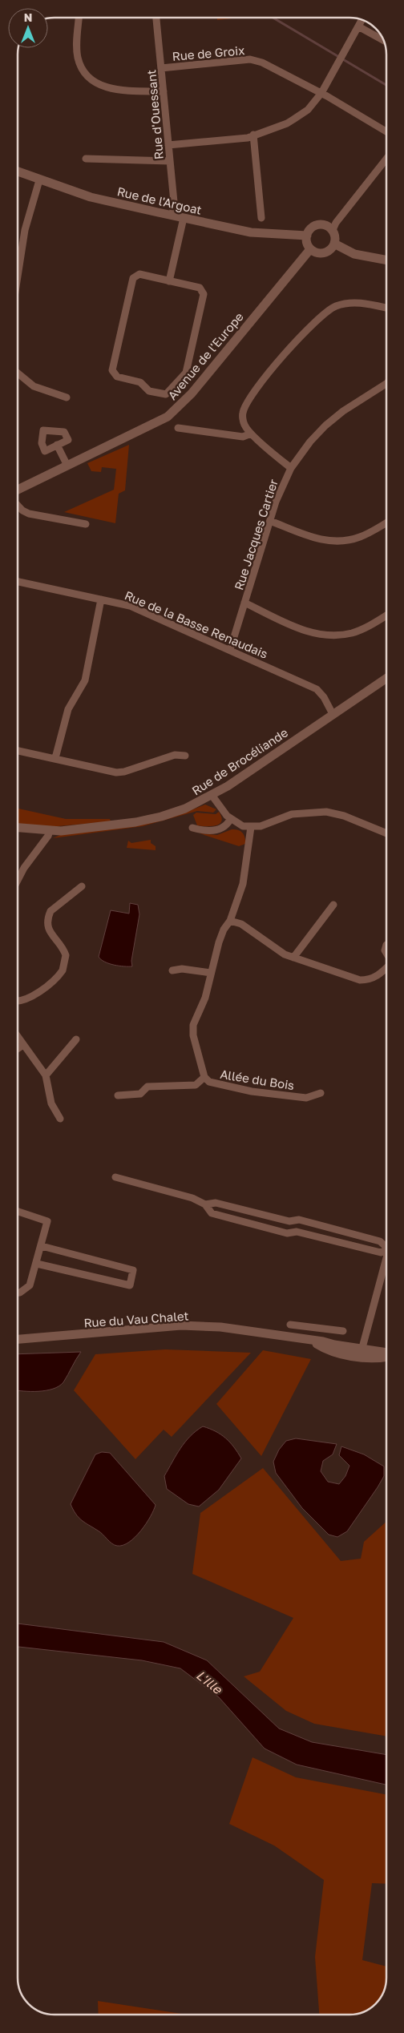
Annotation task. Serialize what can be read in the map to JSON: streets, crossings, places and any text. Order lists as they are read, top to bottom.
{
  "streets": {
    "street": [
      "Rue de Groix",
      "Rue d'Ouessant",
      "Rue de l'Argoat",
      "Avenue de l'Europe",
      "Rue Jacques Cartier",
      "Rue de la Basse Renaudais",
      "Rue de Brocéliande",
      "Allée du Bois",
      "Rue du Vau Chalet"
    ]
  },
  "crossings": [
    ["Rue de Groix", "Rue d'Ouessant"],
    ["Rue d'Ouessant", "Rue de l'Argoat"],
    ["Rue de l'Argoat", "Avenue de l'Europe"],
    ["Rue Jacques Cartier", "Rue de la Basse Renaudais"],
    ["Rue de la Basse Renaudais", "Rue de Brocéliande"]
  ],
  "water": ["L'Ille"],
  "north": "top"
}
